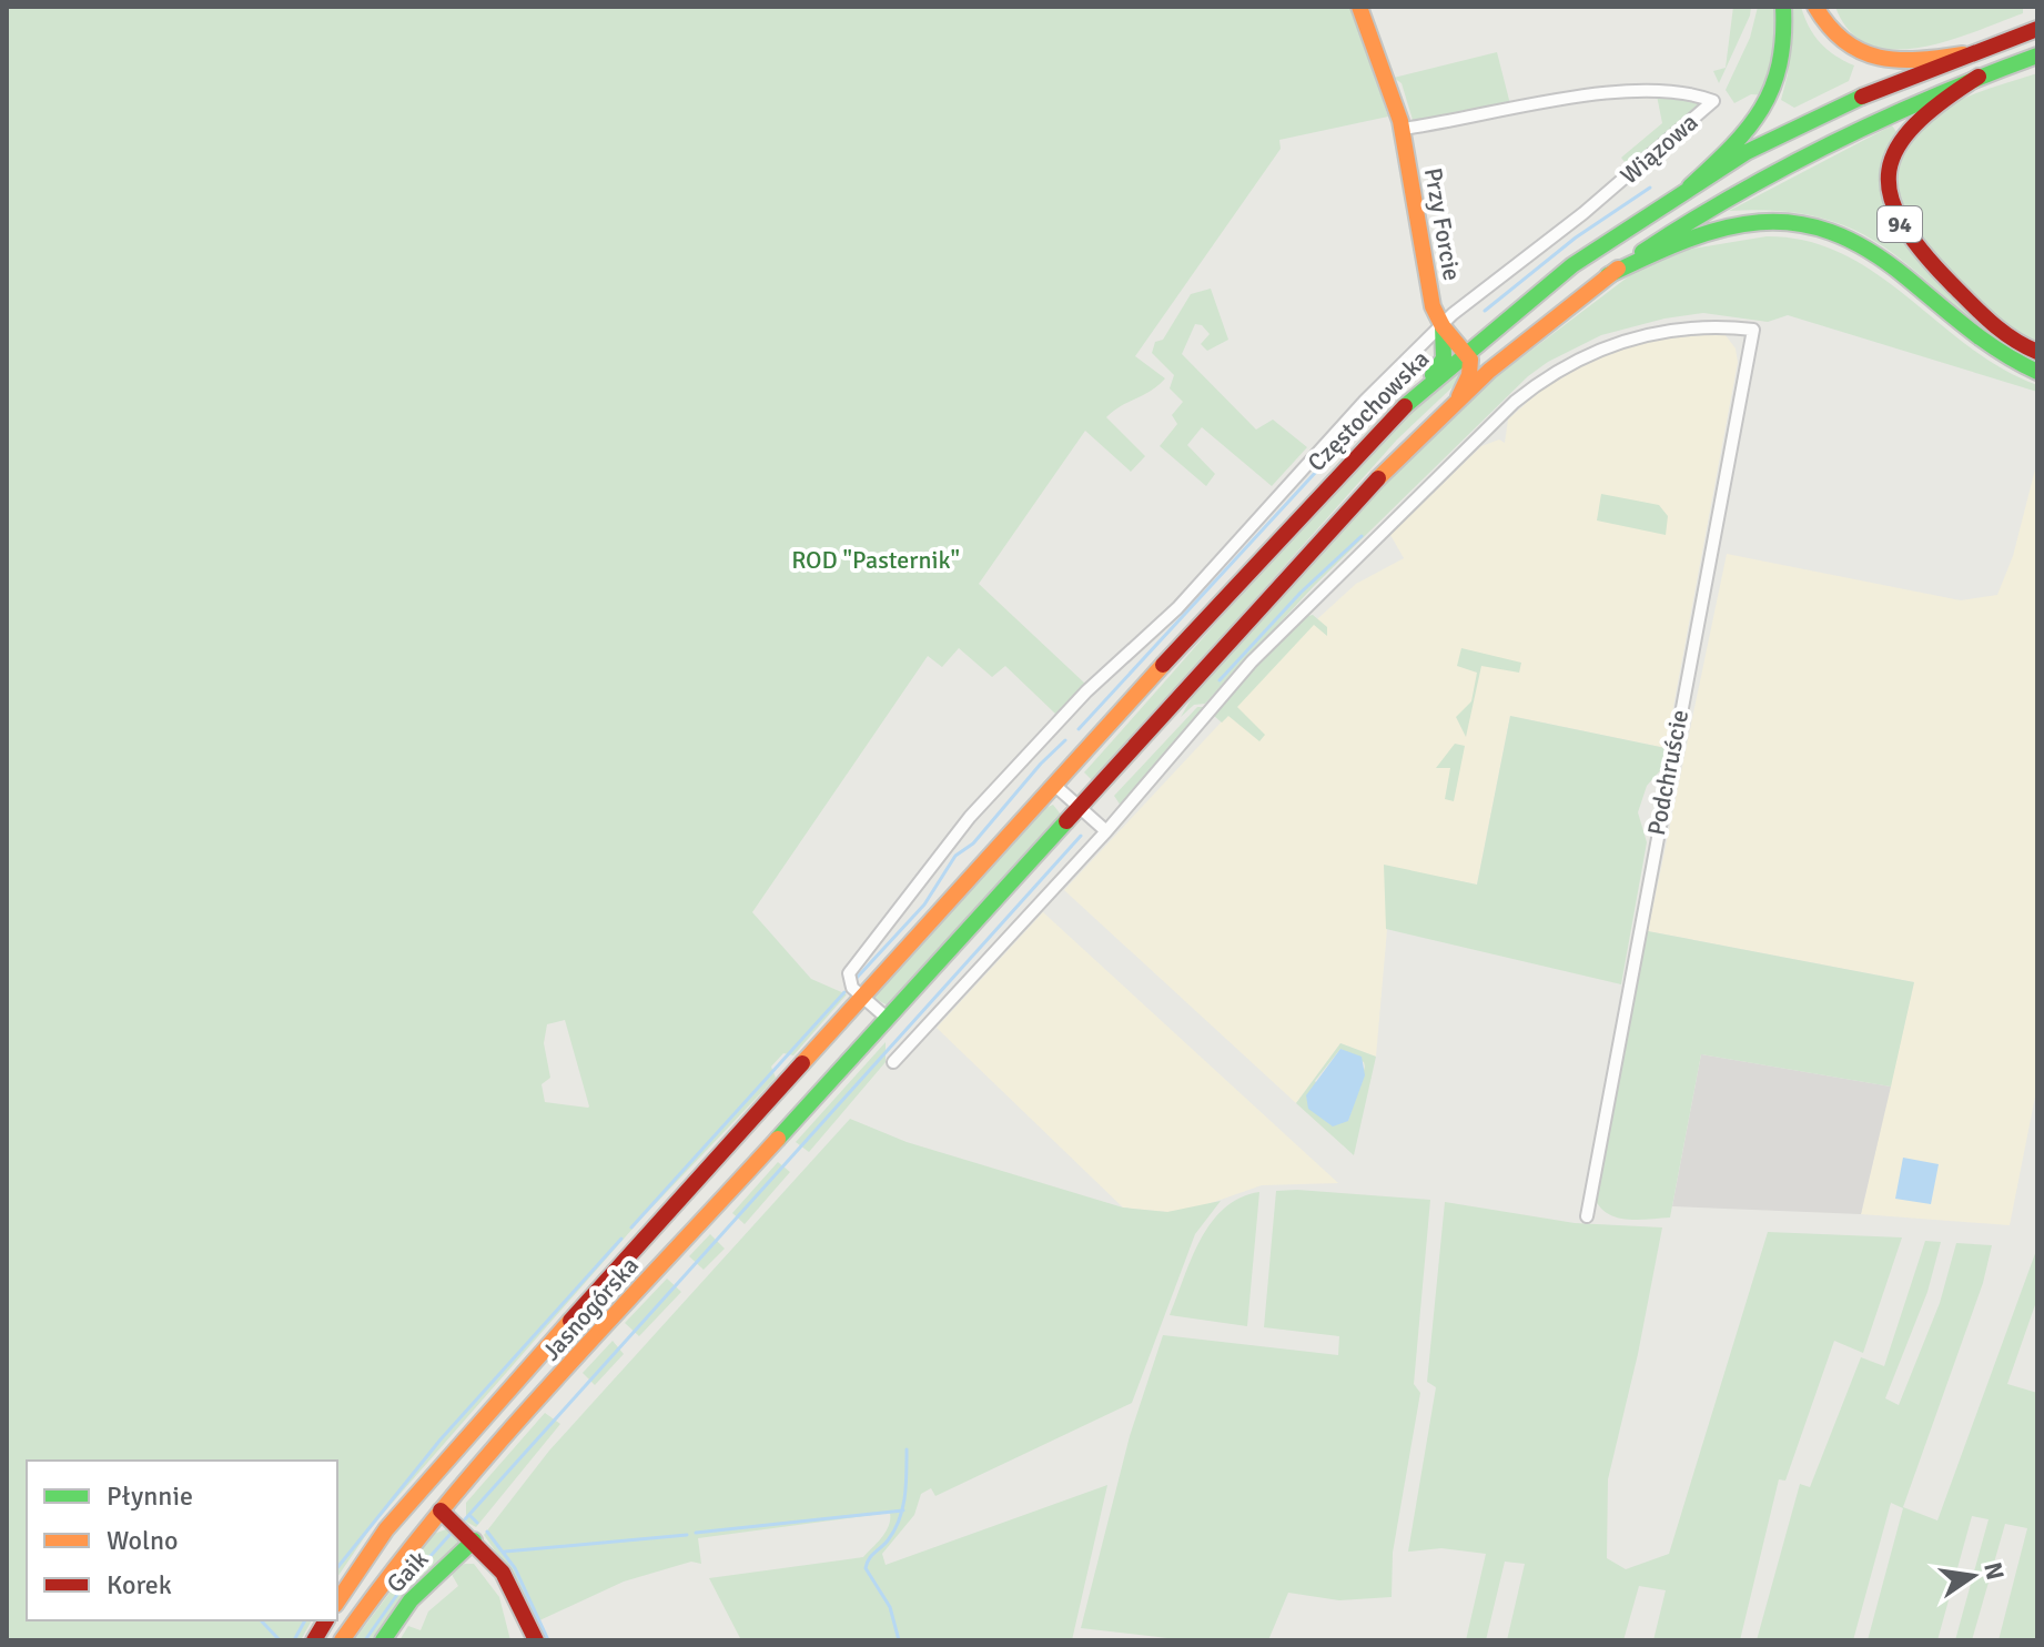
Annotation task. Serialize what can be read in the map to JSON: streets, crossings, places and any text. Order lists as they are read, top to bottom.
{
  "streets": {
    "main road": [
      "Przy Forcie",
      "94",
      "Częstochowska",
      "Jasnogórska",
      "Gaik"
    ],
    "street": ["Wiązowa", "Podchruście"]
  },
  "crossings": [
    ["Wiązowa", "Przy Forcie"],
    ["Przy Forcie", "Częstochowska"],
    ["Częstochowska", "Jasnogórska"]
  ],
  "parks": ["ROD \"Pasternik\""],
  "legend": ["Płynnie", "Wolno", "Korek"],
  "north": "right"
}
